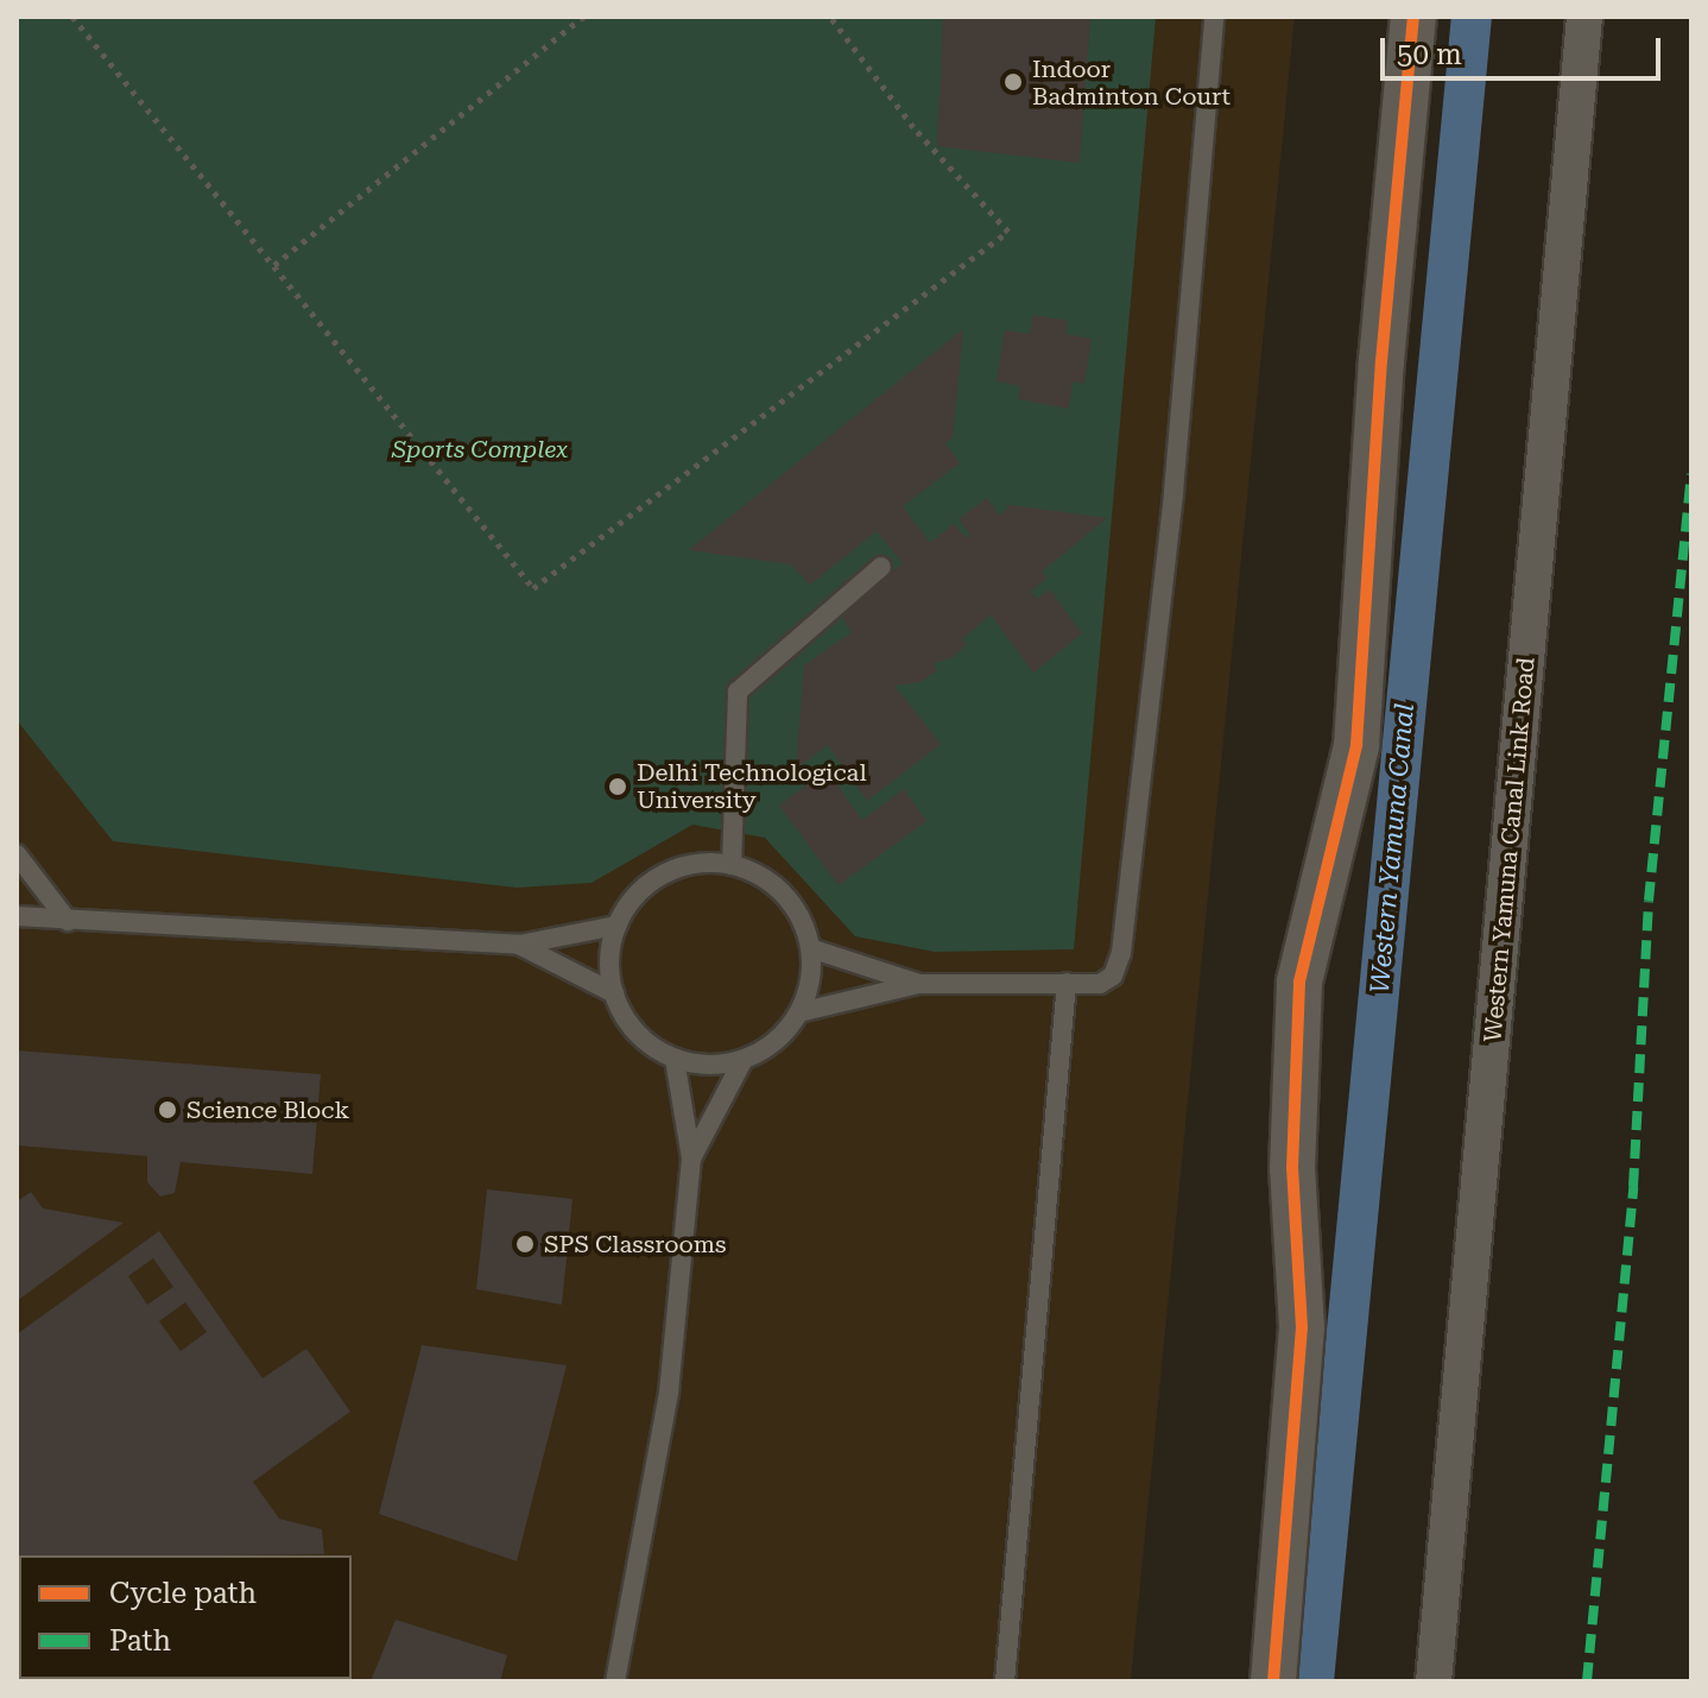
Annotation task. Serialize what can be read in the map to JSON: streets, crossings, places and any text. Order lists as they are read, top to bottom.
{
  "streets": {
    "street": ["Western Yamuna Canal Link Road"]
  },
  "water": ["Western Yamuna Canal"],
  "parks": ["Sports Complex"],
  "places": [
    "Indoor Badminton Court",
    "Delhi Technological University",
    "Science Block",
    "SPS Classrooms"
  ],
  "legend": ["Cycle path", "Path"],
  "scale_bar": "50 m"
}
